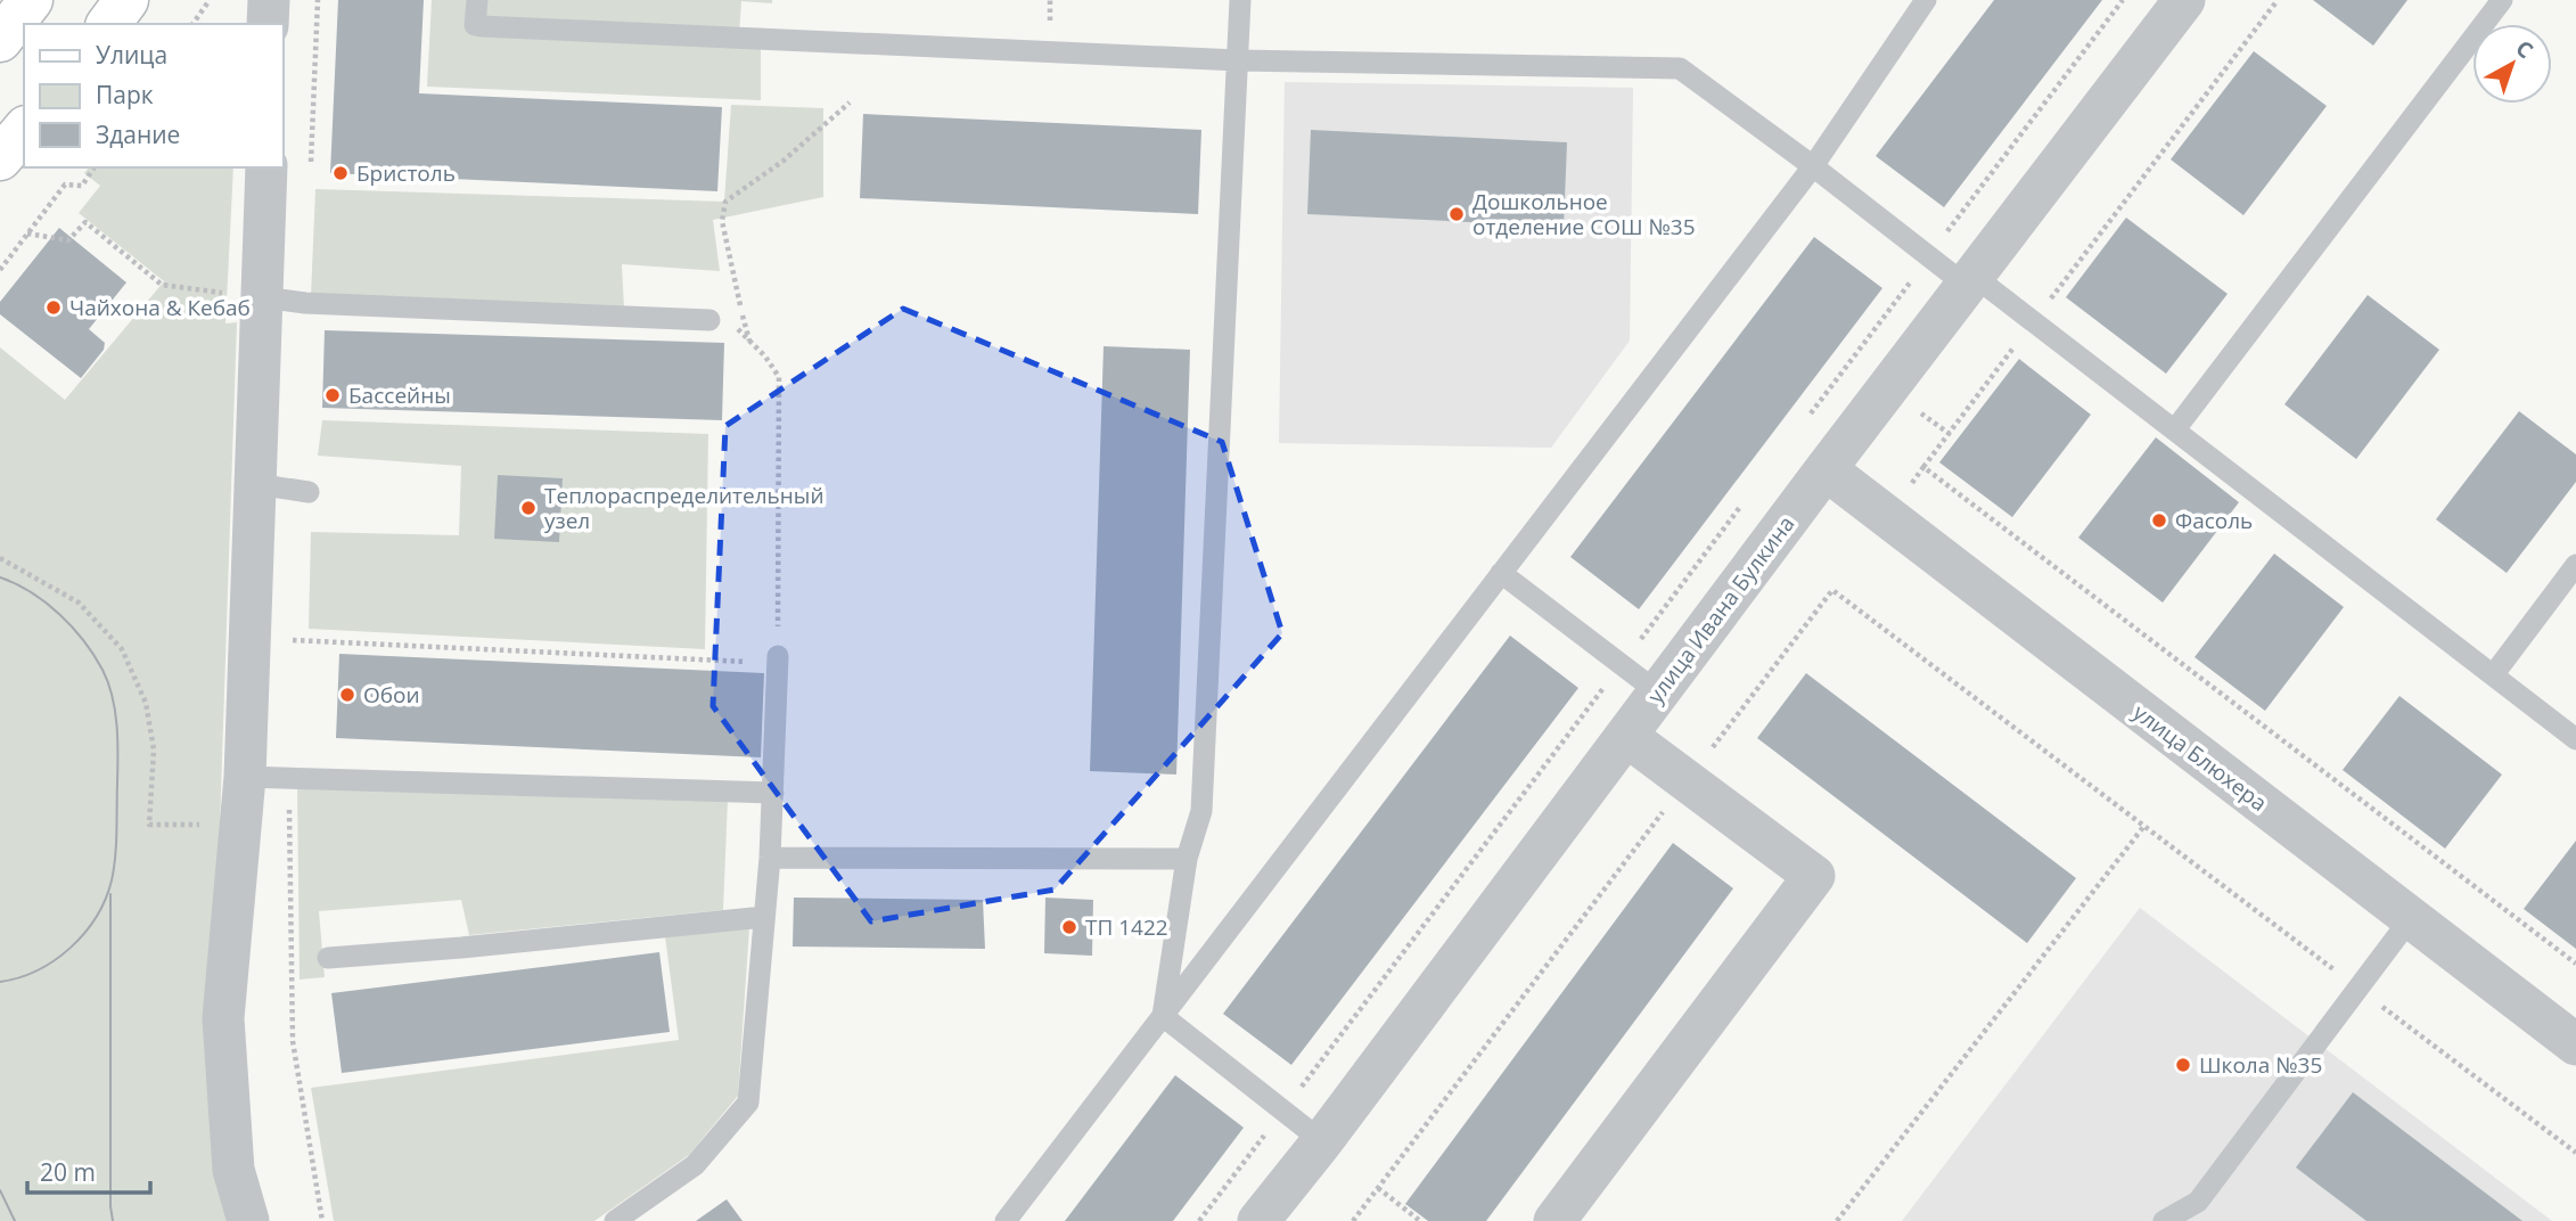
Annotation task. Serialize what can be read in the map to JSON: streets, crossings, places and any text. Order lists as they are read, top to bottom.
{
  "streets": {
    "street": ["улица Ивана Булкина", "улица Блюхера"]
  },
  "crossings": [
    ["улица Ивана Булкина", "улица Блюхера"]
  ],
  "places": [
    "Бристоль",
    "Дошкольное отделение СОШ №35",
    "Чайхона & Кебаб",
    "Бассейны",
    "Теплораспределительный узел",
    "Фасоль",
    "Обои",
    "ТП 1422",
    "Школа №35"
  ],
  "legend": ["Улица", "Парк", "Здание"],
  "scale_bar": "20 m",
  "north": "top right"
}
